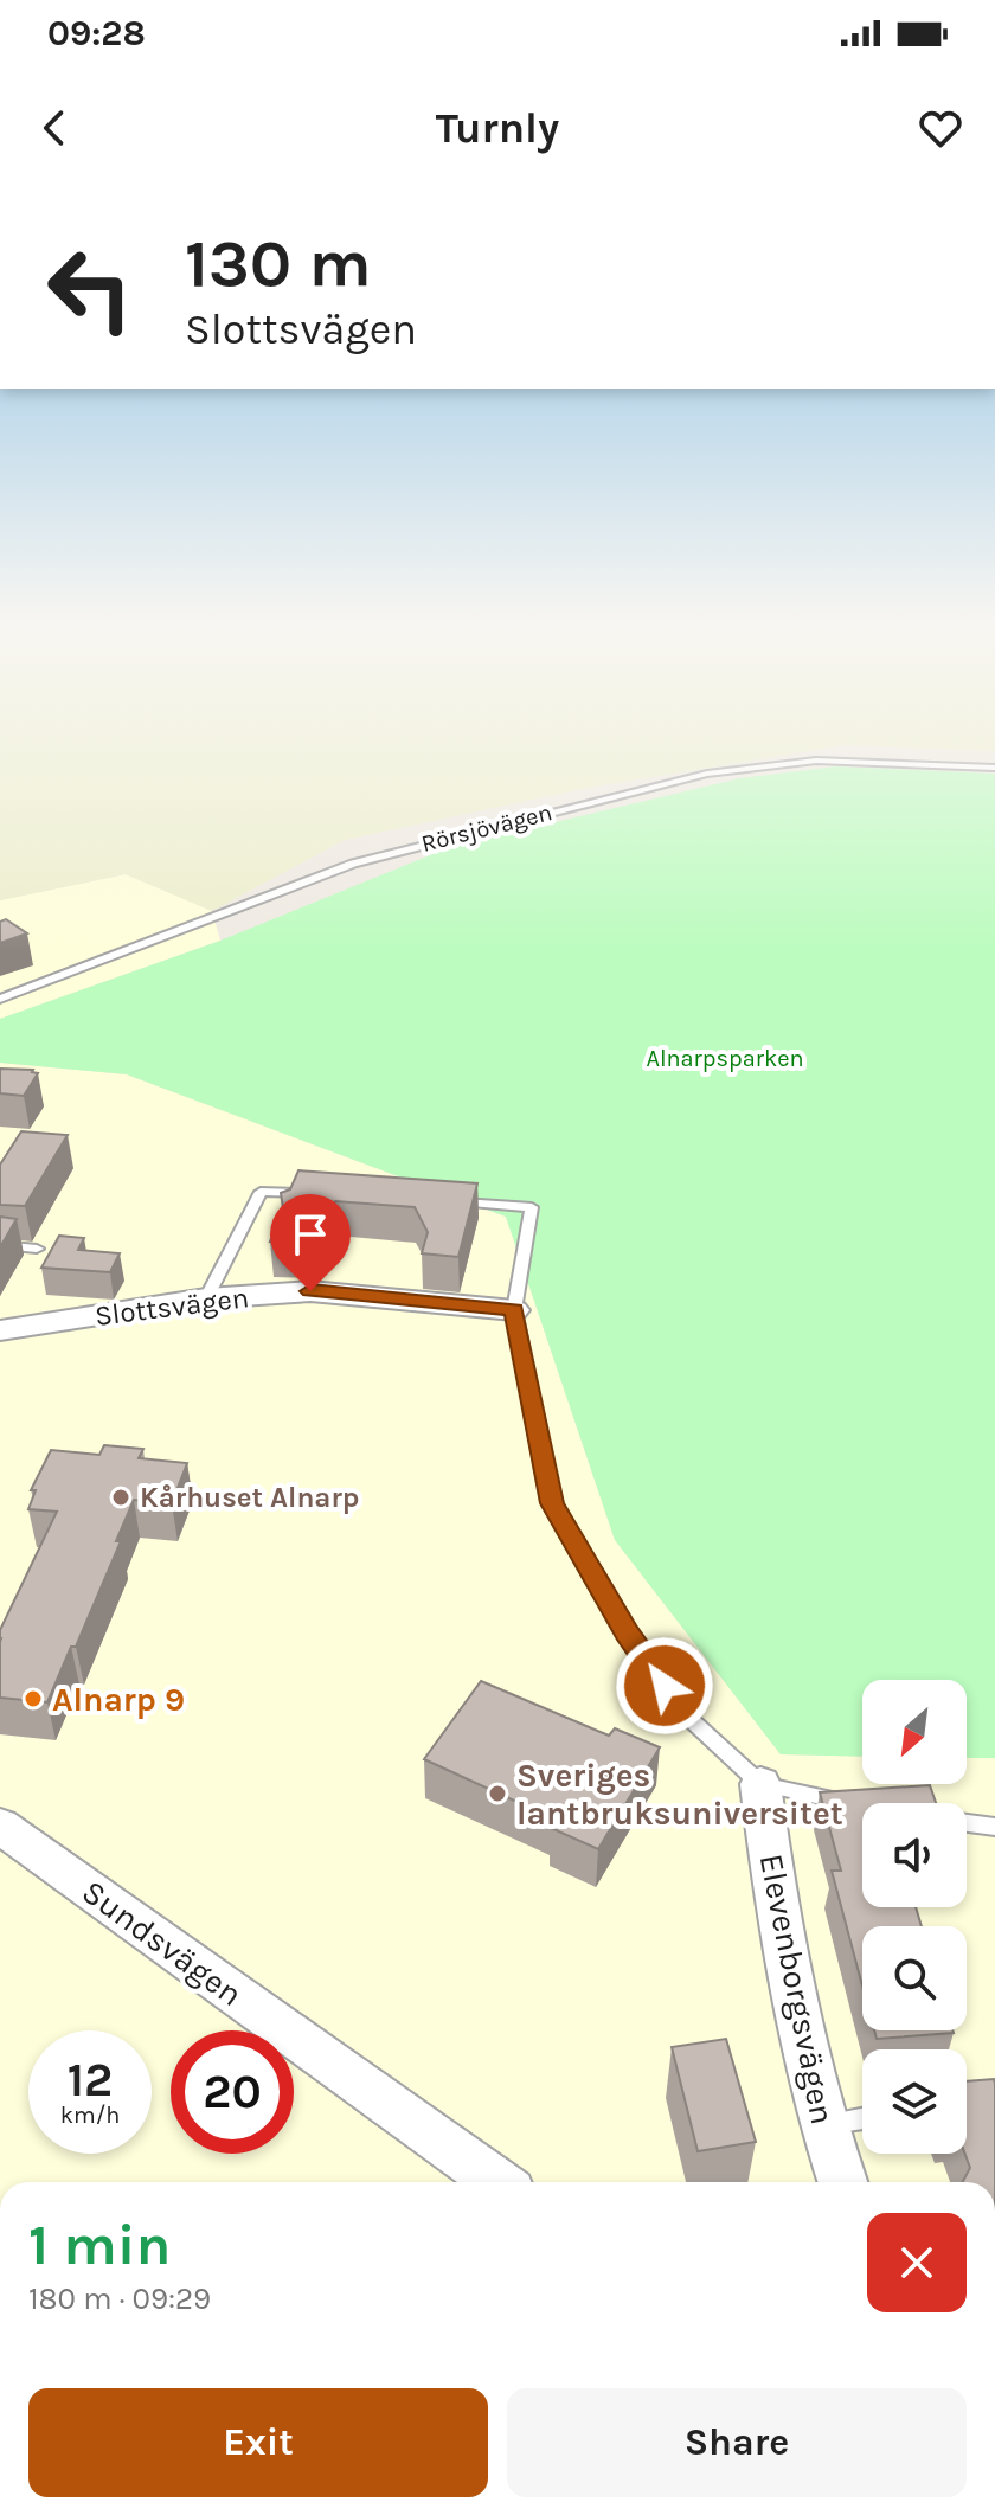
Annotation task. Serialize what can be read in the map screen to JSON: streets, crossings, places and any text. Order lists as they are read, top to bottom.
{
  "streets": {
    "street": ["Slottsvägen", "Sundsvägen", "Elevenborgsvägen"],
    "lane": ["Rörsjövägen"]
  },
  "parks": ["Alnarpsparken"],
  "places": ["Kårhuset Alnarp", "Alnarp 9", "Sveriges lantbruksuniversitet"],
  "north": "bottom left",
  "page": {
    "status": "09:28",
    "header": "Turnly",
    "turn": ["130 m", "Slottsvägen"],
    "speed": "12 km/h",
    "limit": "20",
    "heading": ["1 min", "180 m · 09:29"],
    "buttons": ["Exit", "Share"]
  }
}
